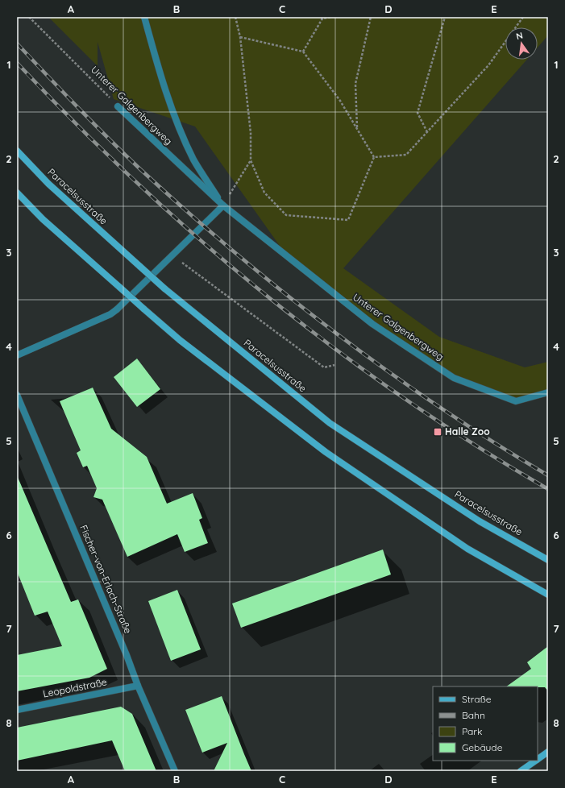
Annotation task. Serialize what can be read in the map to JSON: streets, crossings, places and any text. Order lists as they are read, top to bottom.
{
  "streets": {
    "main road": ["Paracelsusstraße"],
    "street": ["Unterer Galgenbergweg", "Fischer-von-Erlach-Straße", "Leopoldstraße"]
  },
  "crossings": [
    ["Fischer-von-Erlach-Straße", "Leopoldstraße"]
  ],
  "places": {
    "transit": ["Halle Zoo"]
  },
  "legend": [
    "Straße",
    "Bahn",
    "Park",
    "Gebäude"
  ],
  "north": "top",
  "grid": {
    "columns": [
      "A",
      "B",
      "C",
      "D",
      "E"
    ],
    "rows": [
      "1",
      "2",
      "3",
      "4",
      "5",
      "6",
      "7",
      "8"
    ]
  }
}
